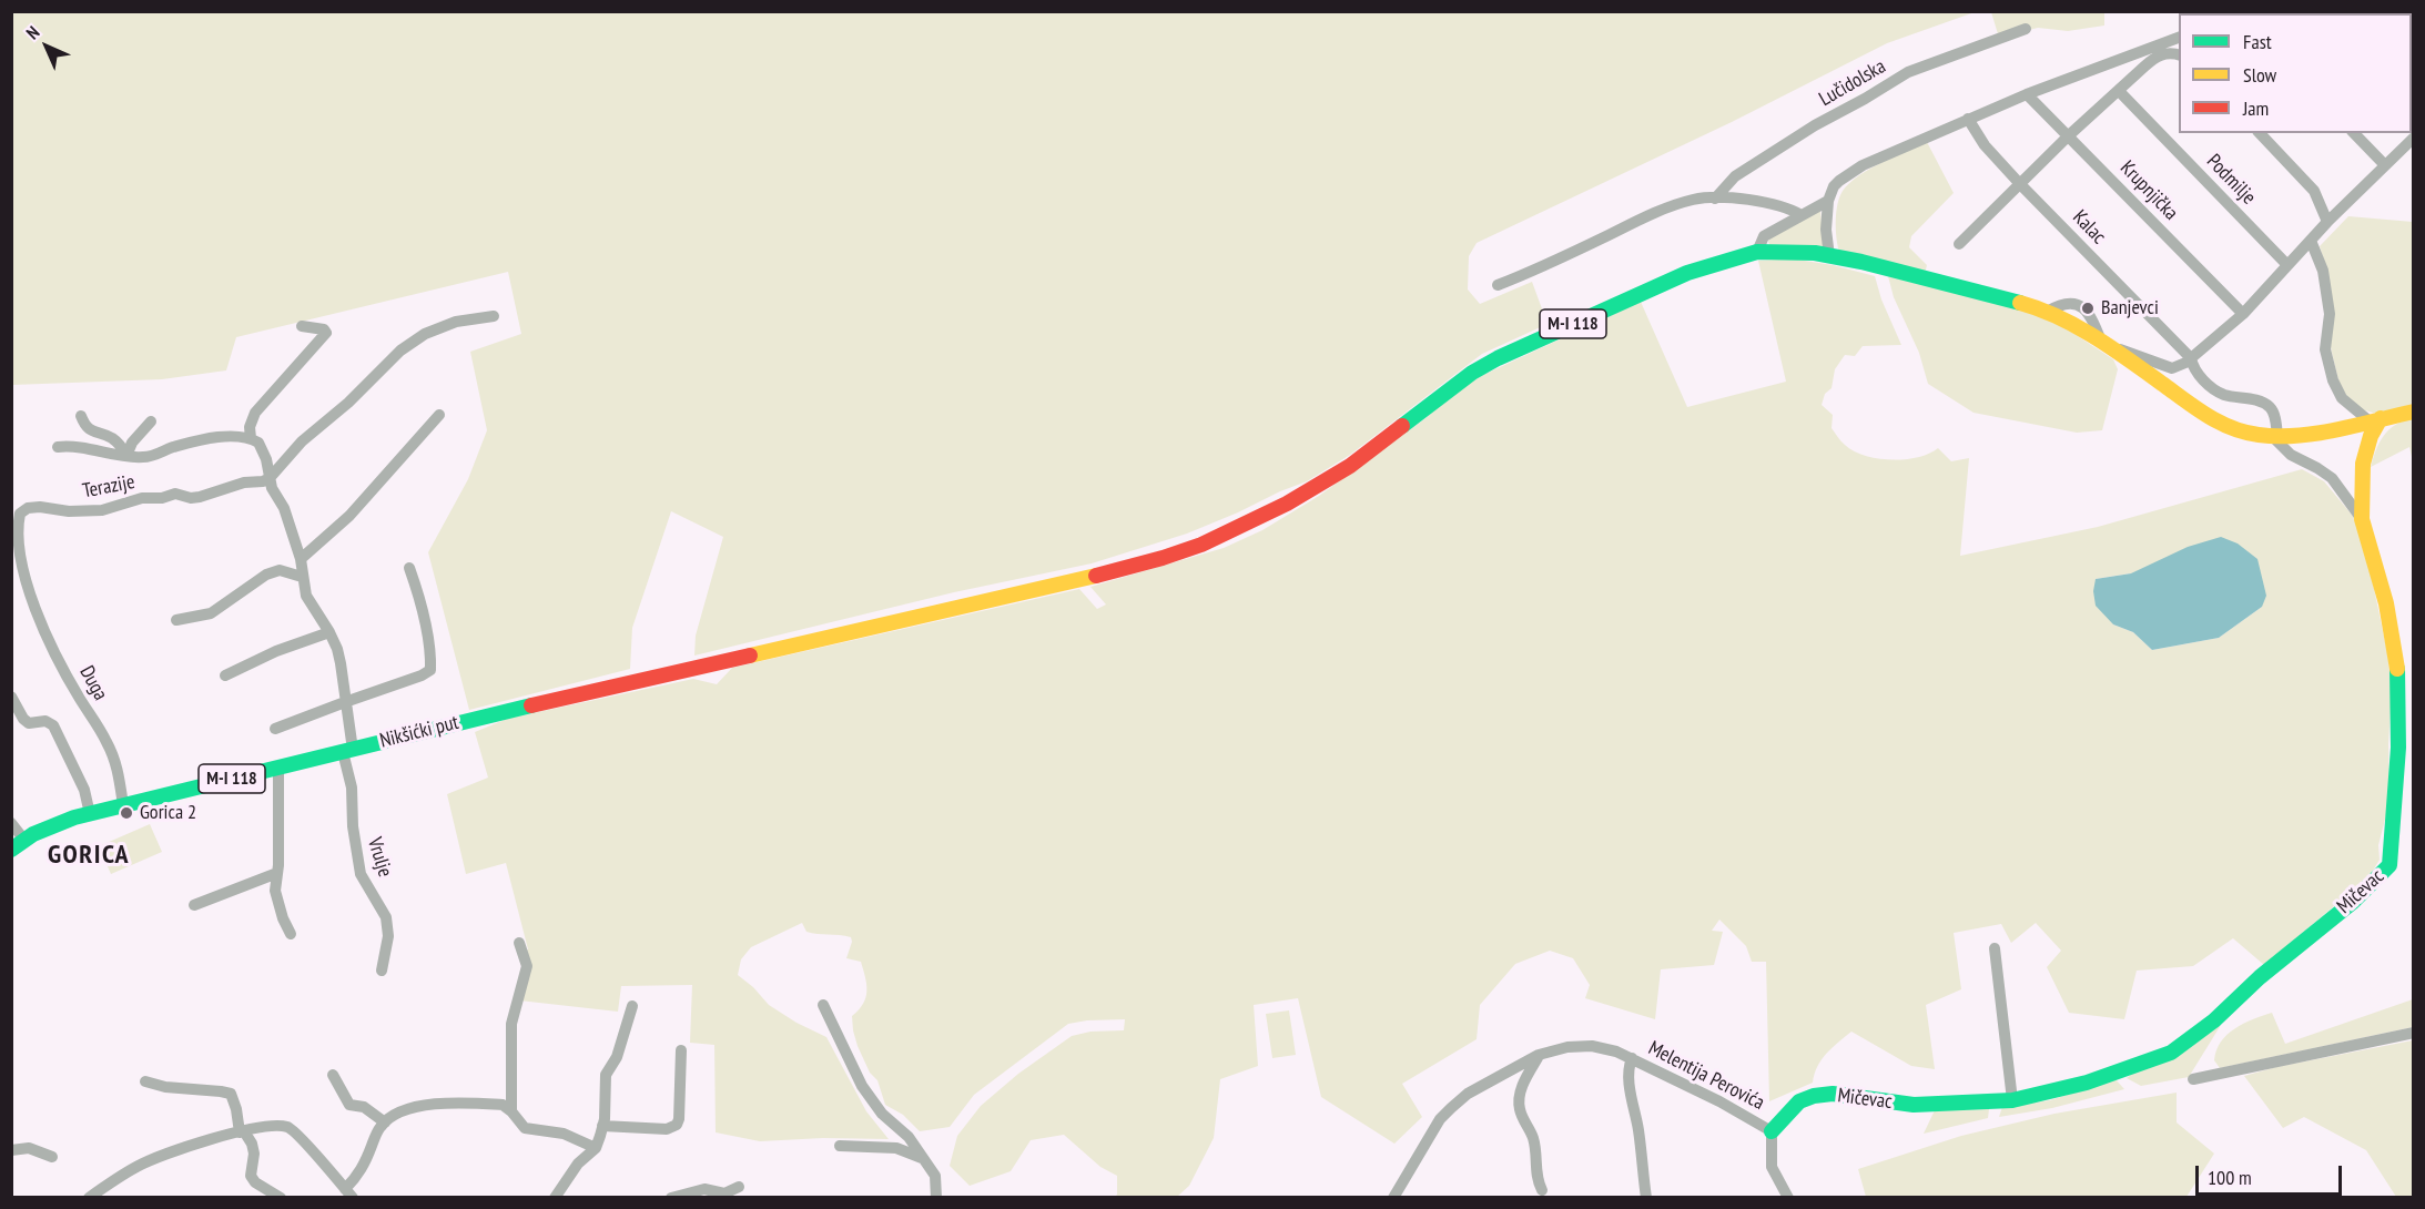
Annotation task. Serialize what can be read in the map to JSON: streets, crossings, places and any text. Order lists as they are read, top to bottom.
{
  "streets": {
    "main road": ["M-I 118", "Nikšićki put", "Mičevac"],
    "street": [
      "Lučidolska",
      "Podmilje",
      "Krupnjička",
      "Kalac",
      "Terazije",
      "Duga",
      "Vrulje",
      "Melentija Perovića"
    ]
  },
  "crossings": [
    ["Kalac", "M-I 118"],
    ["M-I 118", "Nikšićki put"],
    ["M-I 118", "Mičevac"],
    ["Terazije", "Duga"],
    ["Duga", "Nikšićki put"],
    ["Nikšićki put", "Vrulje"],
    ["Mičevac", "Melentija Perovića"]
  ],
  "districts": ["GORICA"],
  "places": ["Banjevci", "Gorica 2"],
  "legend": ["Fast", "Slow", "Jam"],
  "scale_bar": "100 m",
  "north": "top left"
}
